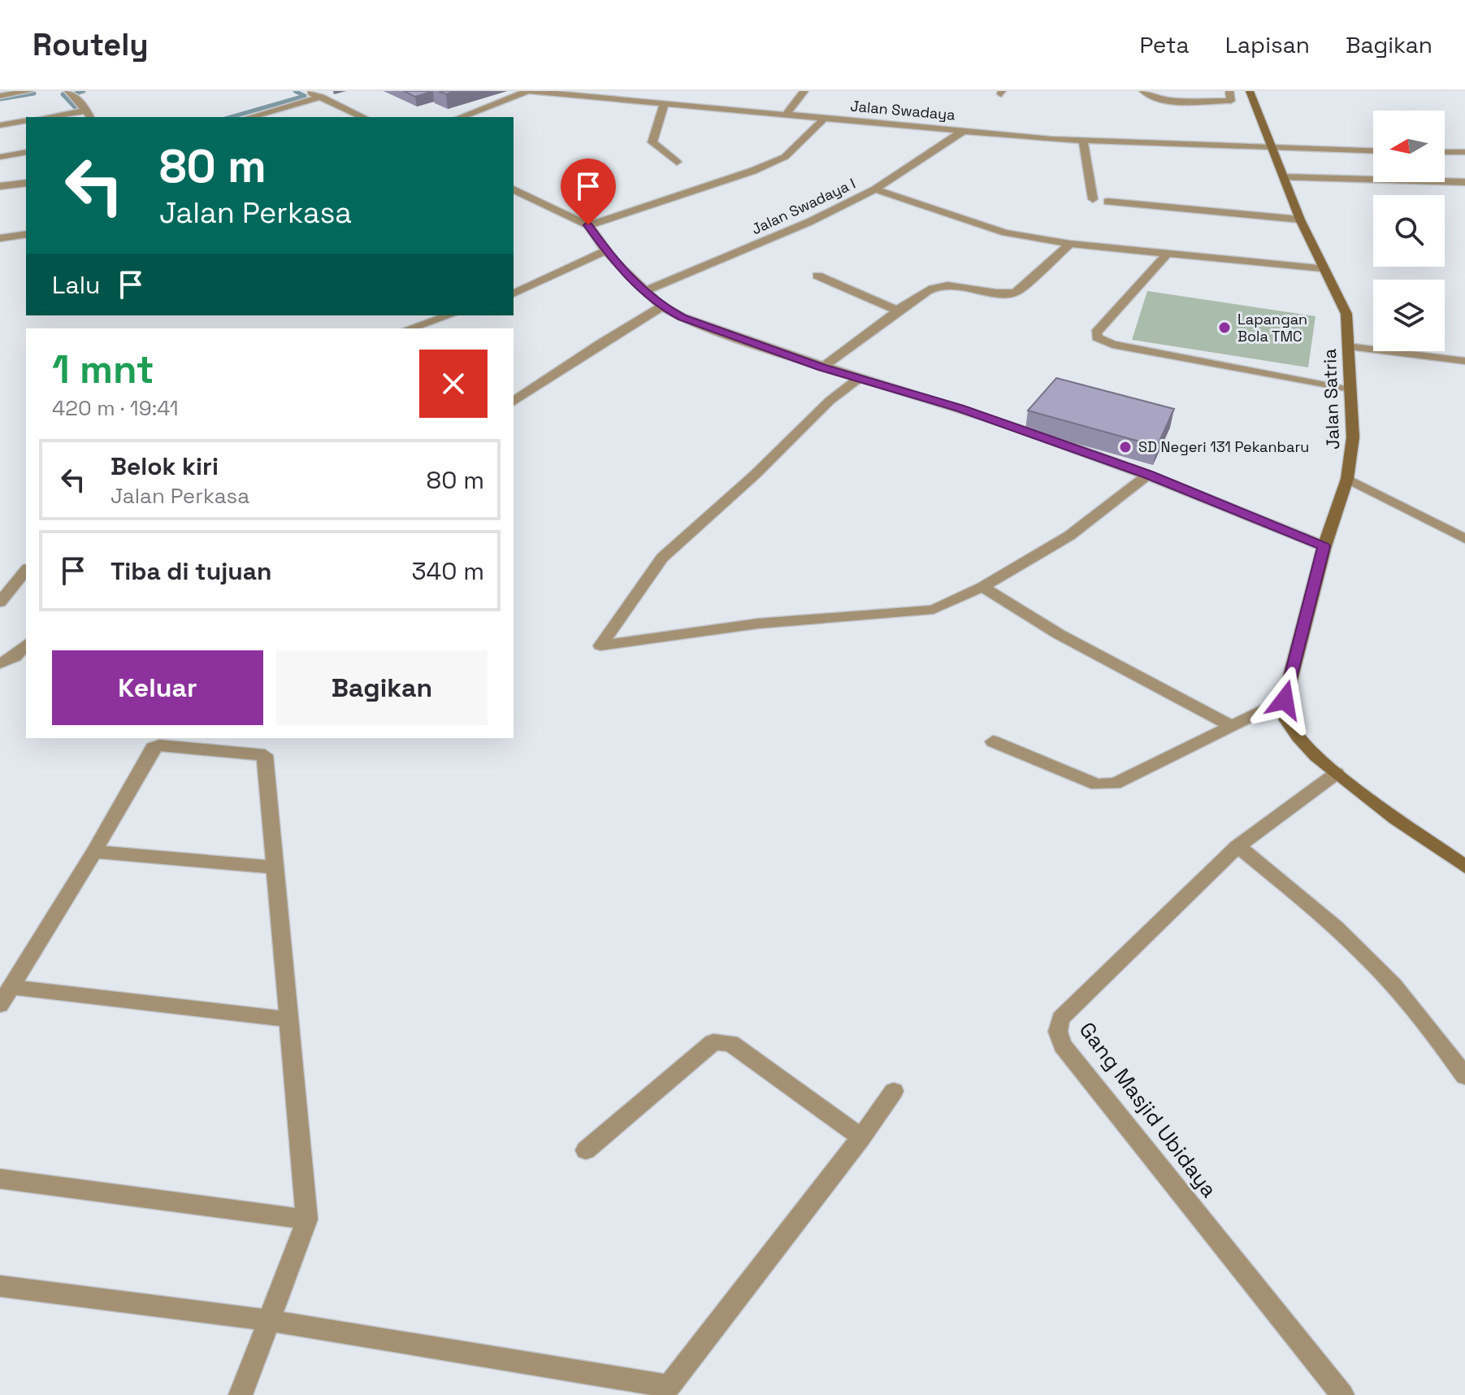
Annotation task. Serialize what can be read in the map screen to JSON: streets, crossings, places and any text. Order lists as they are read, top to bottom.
{
  "streets": {
    "street": [
      "Jalan Swadaya",
      "Jalan Swadaya I",
      "Jalan Satria",
      "Gang Masjid Ubidaya"
    ]
  },
  "crossings": [
    ["Jalan Swadaya", "Jalan Swadaya I"],
    ["Jalan Swadaya", "Jalan Satria"]
  ],
  "places": ["Lapangan Bola TMC", "SD Negeri 131 Pekanbaru"],
  "north": "left",
  "page": {
    "header": "Routely",
    "nav": ["Peta", "Lapisan", "Bagikan"],
    "turn": ["80 m", "Jalan Perkasa"],
    "then": "Lalu",
    "heading": ["1 mnt", "420 m · 19:41"],
    "list": [
      {
        "name": "Belok kiri",
        "note": "Jalan Perkasa",
        "value": "80 m"
      },
      {
        "name": "Tiba di tujuan",
        "value": "340 m"
      }
    ],
    "buttons": ["Keluar", "Bagikan"]
  }
}
